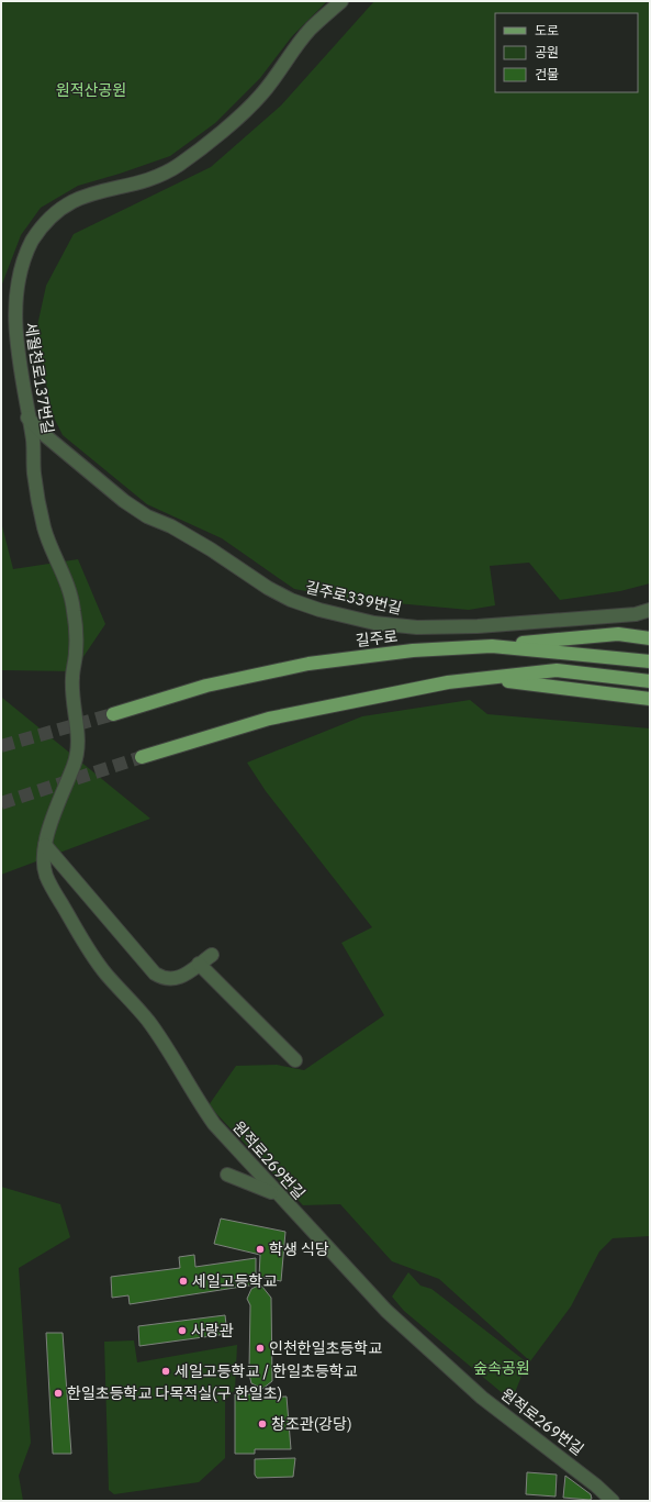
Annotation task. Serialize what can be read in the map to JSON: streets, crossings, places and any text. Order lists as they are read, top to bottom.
{
  "streets": {
    "main road": ["길주로"],
    "street": ["세월천로137번길", "길주로339번길", "원적로269번길"]
  },
  "crossings": [
    ["세월천로137번길", "길주로339번길"],
    ["세월천로137번길", "원적로269번길"]
  ],
  "parks": ["원적산공원", "숲속공원"],
  "places": [
    "학생 식당",
    "세일고등학교",
    "사랑관",
    "인천한일초등학교",
    "세일고등학교 / 한일초등학교",
    "한일초등학교 다목적실(구 한일초)",
    "창조관(강당)"
  ],
  "legend": ["도로", "공원", "건물"]
}
